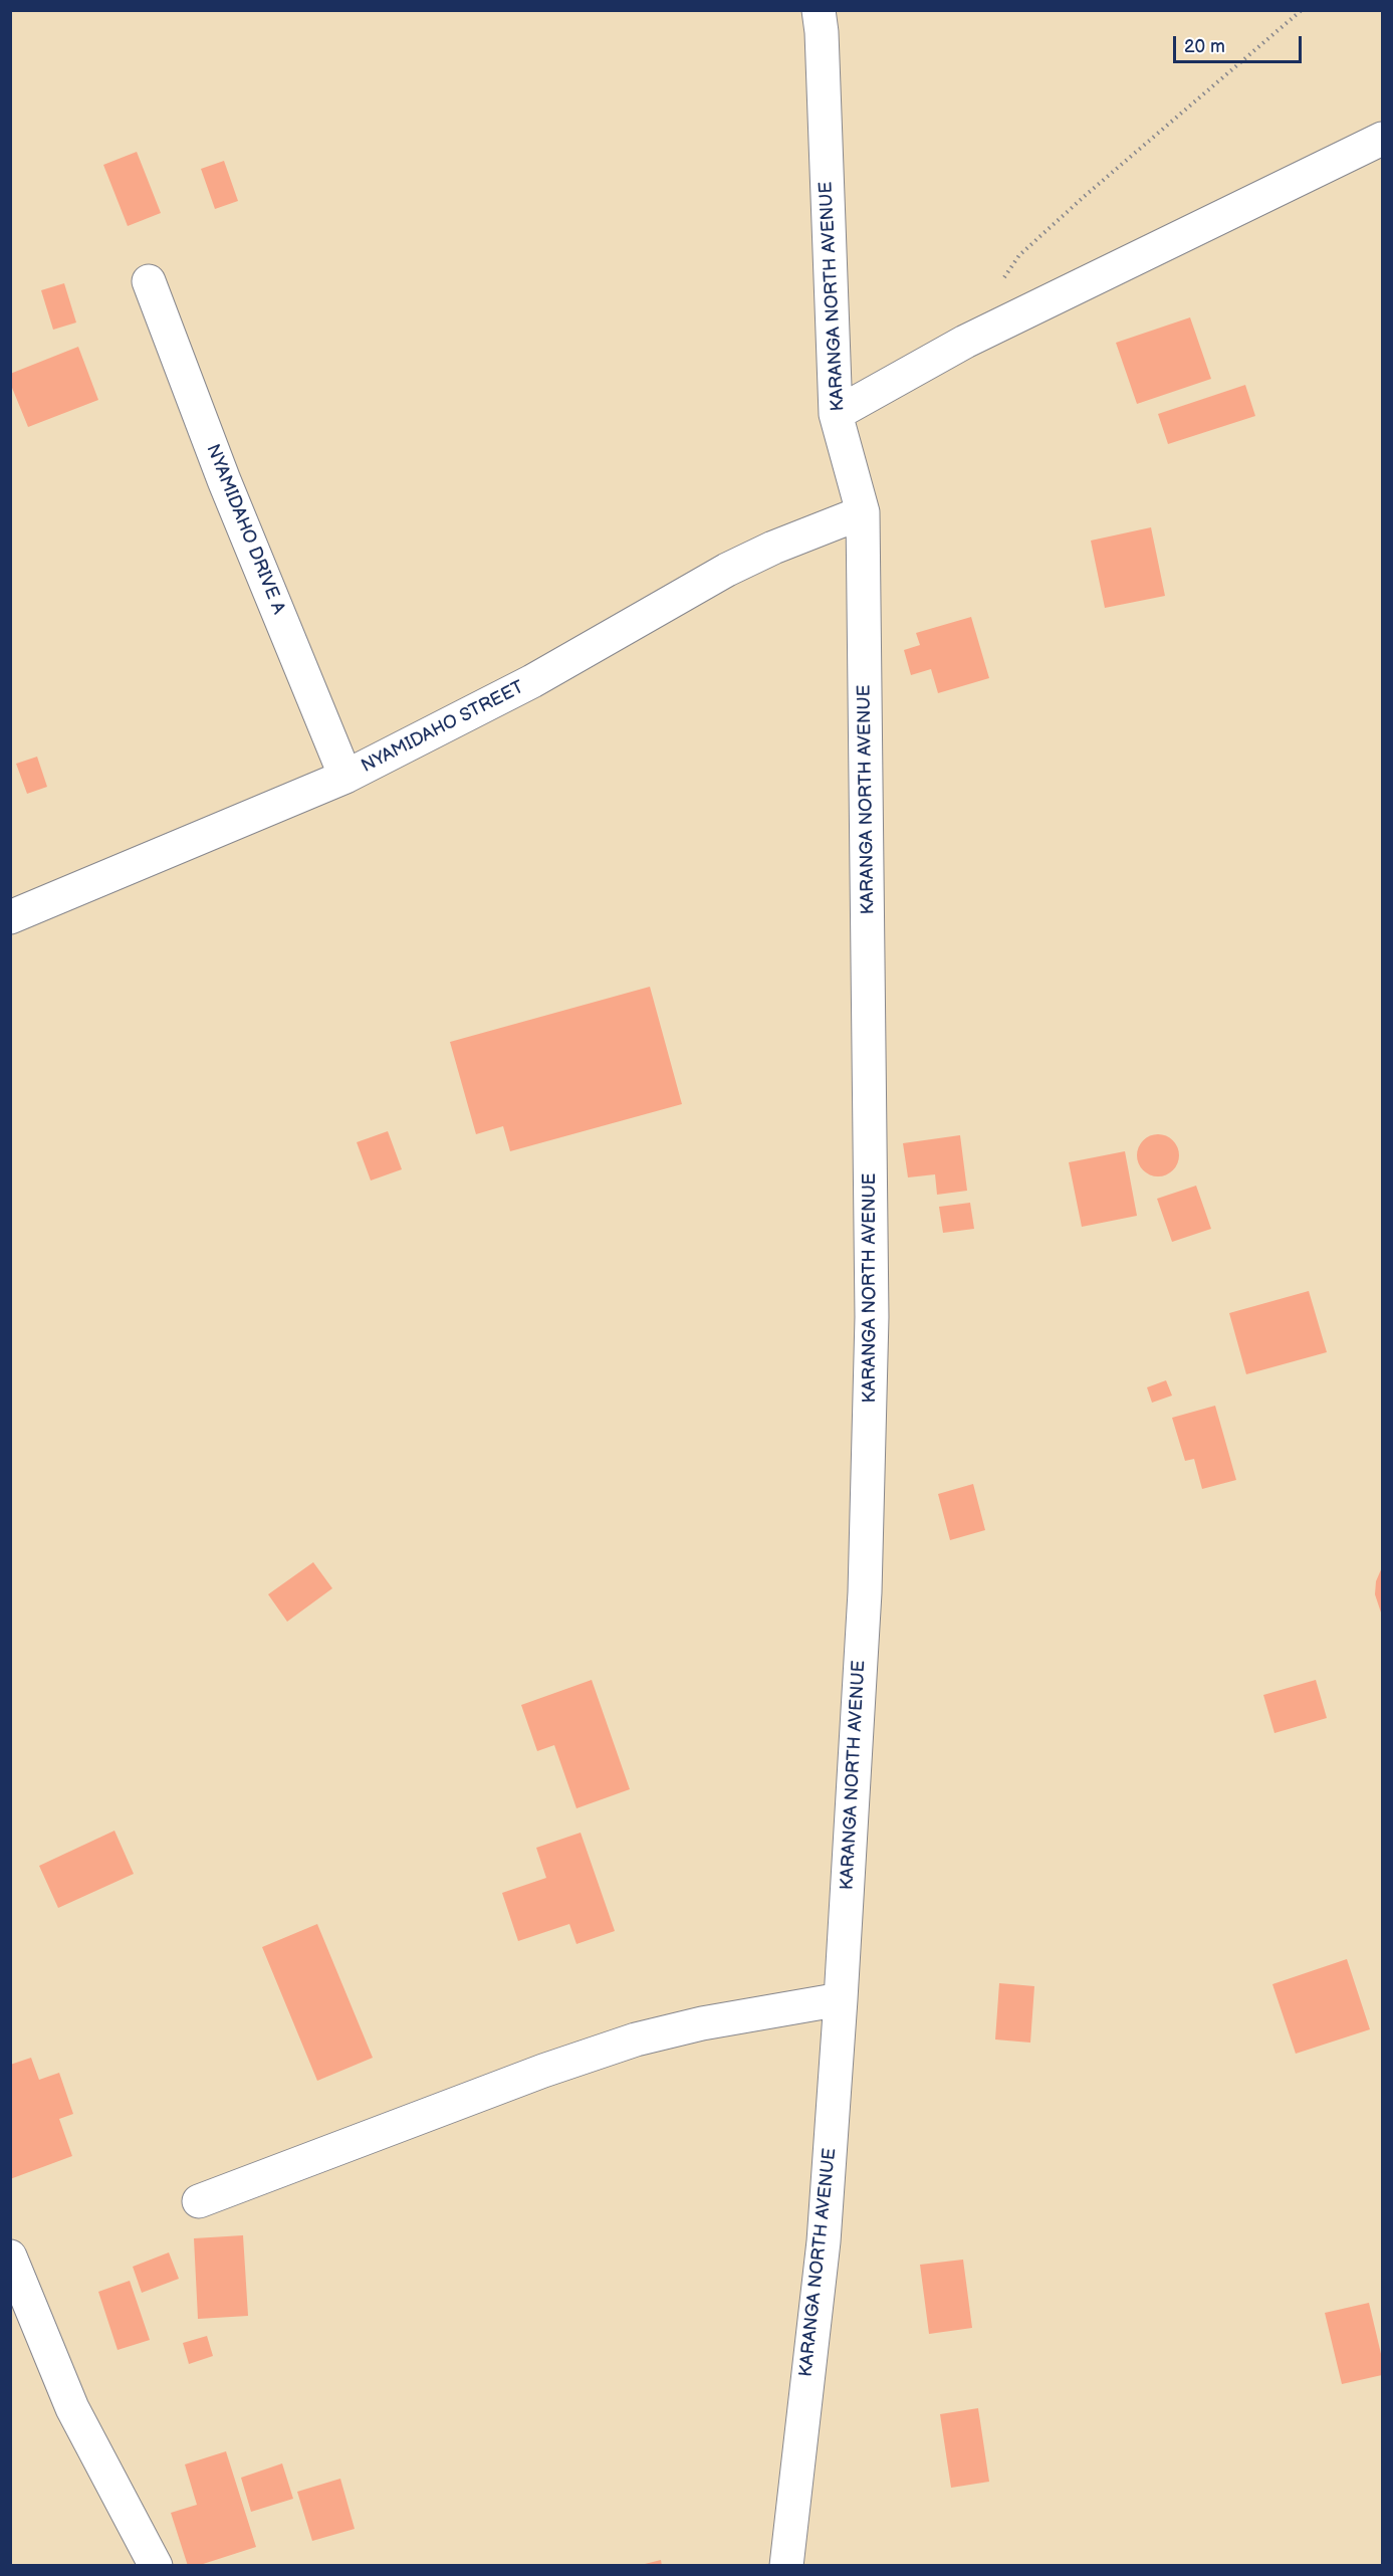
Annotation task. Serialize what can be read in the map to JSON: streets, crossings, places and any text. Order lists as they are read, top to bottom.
{
  "streets": {
    "street": ["KARANGA NORTH AVENUE", "NYAMIDAHO DRIVE A", "NYAMIDAHO STREET"]
  },
  "crossings": [
    ["KARANGA NORTH AVENUE", "NYAMIDAHO STREET"],
    ["NYAMIDAHO DRIVE A", "NYAMIDAHO STREET"]
  ],
  "scale_bar": "20 m"
}
